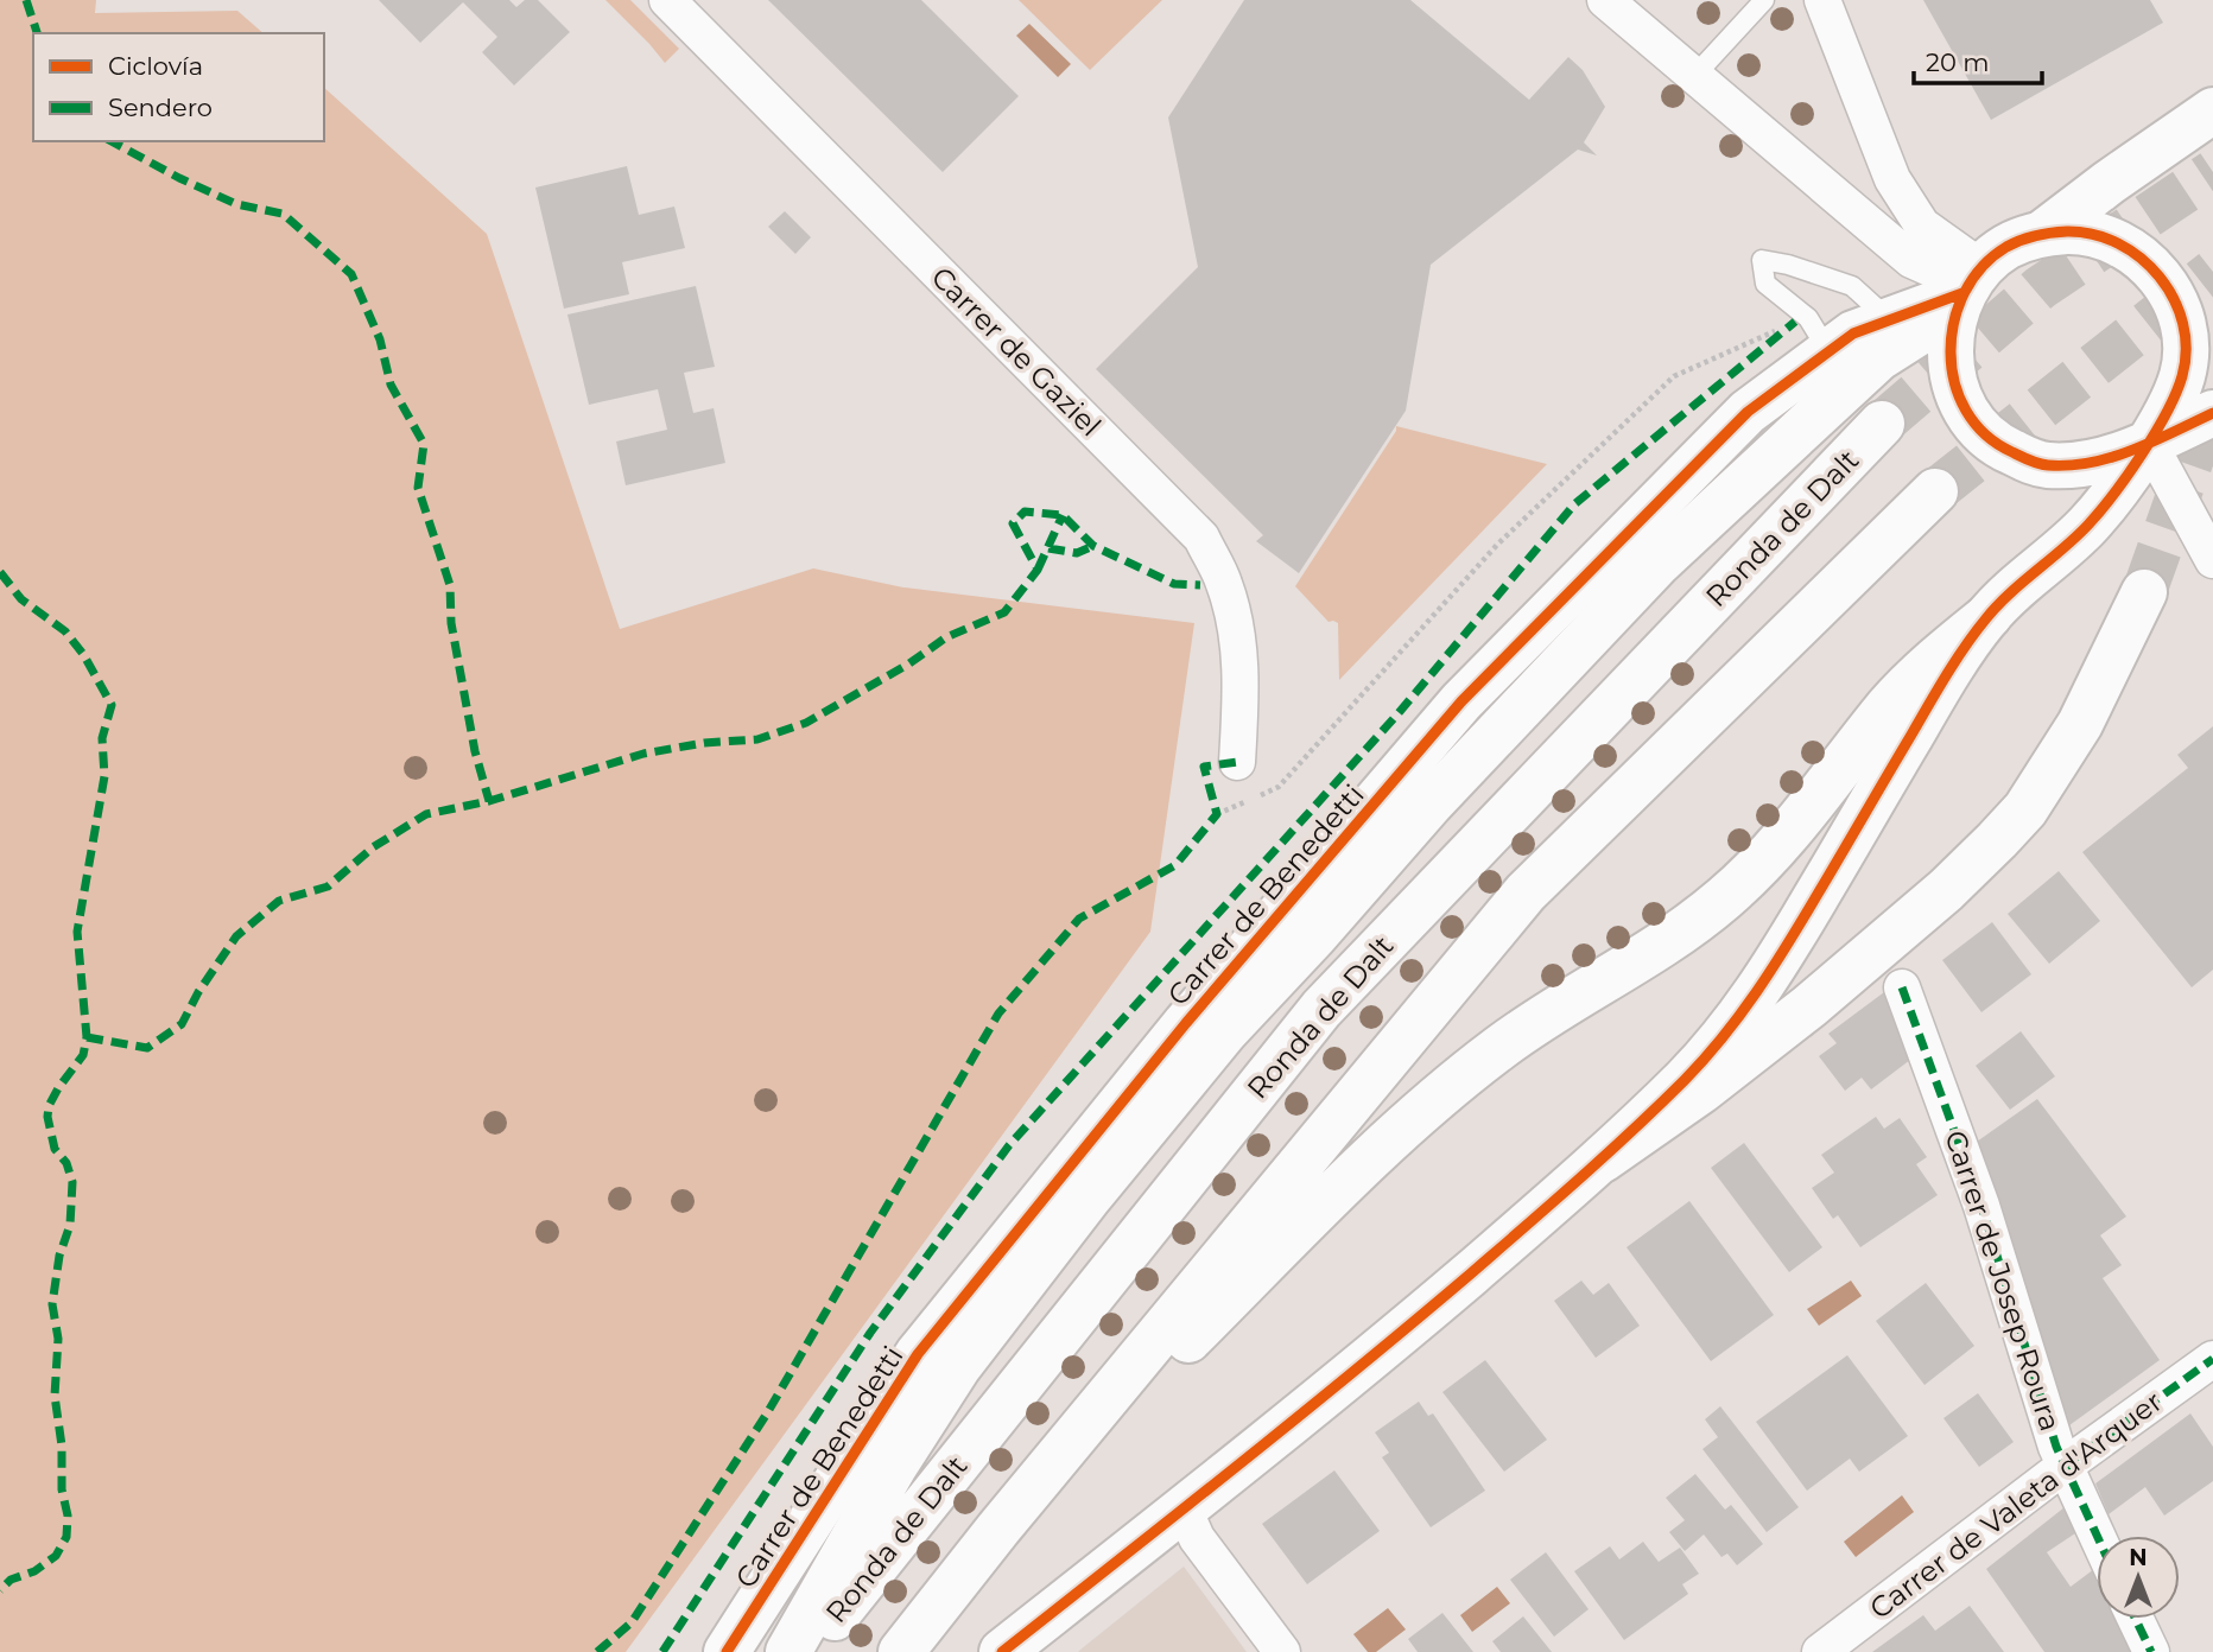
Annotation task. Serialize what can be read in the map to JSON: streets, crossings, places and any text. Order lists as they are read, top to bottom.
{
  "streets": {
    "main road": ["Ronda de Dalt", "Carrer de Benedetti"],
    "street": ["Carrer de Gaziel", "Carrer de Josep Roura", "Carrer de Valeta d'Arquer"]
  },
  "crossings": [
    ["Carrer de Josep Roura", "Carrer de Valeta d'Arquer"]
  ],
  "legend": ["Ciclovía", "Sendero"],
  "scale_bar": "20 m",
  "north": "top"
}
